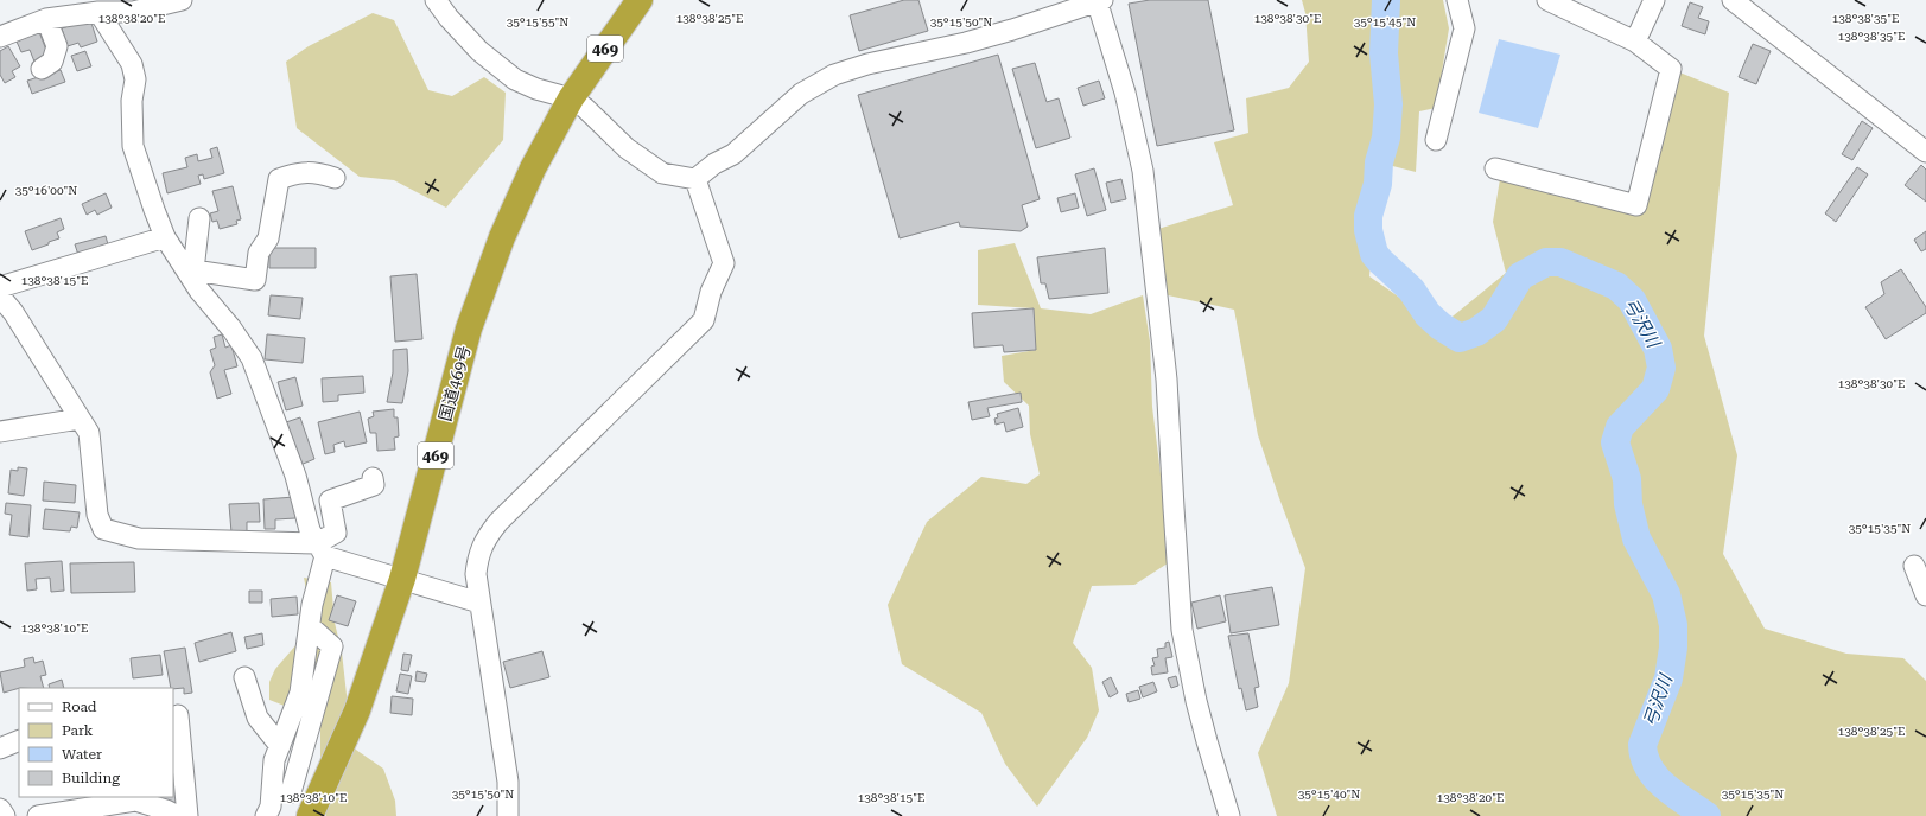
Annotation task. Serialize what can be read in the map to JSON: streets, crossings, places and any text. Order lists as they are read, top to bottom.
{
  "streets": {
    "highway": ["469", "国道469号"]
  },
  "water": ["弓沢川"],
  "legend": [
    "Road",
    "Park",
    "Water",
    "Building"
  ],
  "coordinates": [
    "138°38'30\"E",
    "138°38'20\"E",
    "138°38'25\"E",
    "138°38'35\"E",
    "35°15'55\"N",
    "35°15'50\"N",
    "35°15'45\"N",
    "35°16'00\"N",
    "138°38'15\"E",
    "35°15'35\"N",
    "138°38'10\"E",
    "35°15'40\"N"
  ]
}
